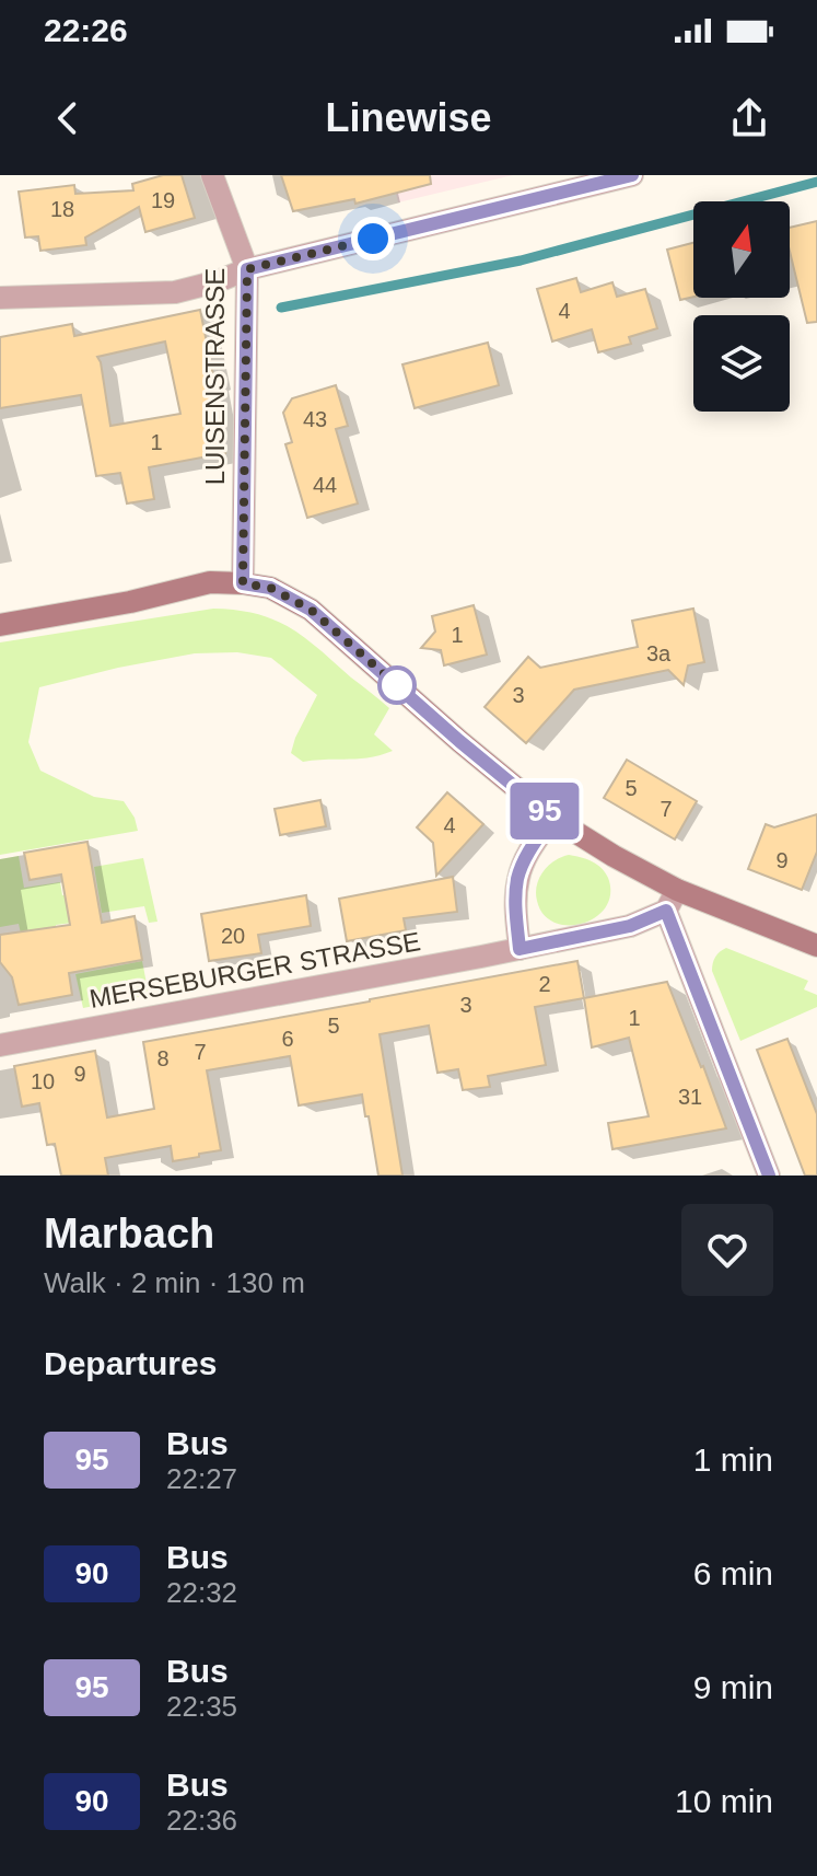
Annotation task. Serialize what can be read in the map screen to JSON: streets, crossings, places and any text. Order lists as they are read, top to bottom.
{
  "streets": {
    "street": ["LUISENSTRASSE", "MERSEBURGER STRASSE"]
  },
  "lines": ["bus line 95"],
  "house_numbers": [
    "19",
    "18",
    "4",
    "43",
    "1",
    "44",
    "1",
    "3a",
    "3",
    "5",
    "7",
    "4",
    "9",
    "20",
    "2",
    "3",
    "1",
    "5",
    "6",
    "7",
    "8",
    "9",
    "10",
    "31"
  ],
  "north": "top",
  "page": {
    "status": "22:26",
    "header": "Linewise",
    "on_map": "95",
    "heading": [
      ["Marbach", "Walk · 2 min · 130 m"],
      "Departures"
    ],
    "list": [
      {
        "mark": "95",
        "name": "Bus",
        "note": "22:27",
        "value": "1 min"
      },
      {
        "mark": "90",
        "name": "Bus",
        "note": "22:32",
        "value": "6 min"
      },
      {
        "mark": "95",
        "name": "Bus",
        "note": "22:35",
        "value": "9 min"
      },
      {
        "mark": "90",
        "name": "Bus",
        "note": "22:36",
        "value": "10 min"
      }
    ]
  }
}
